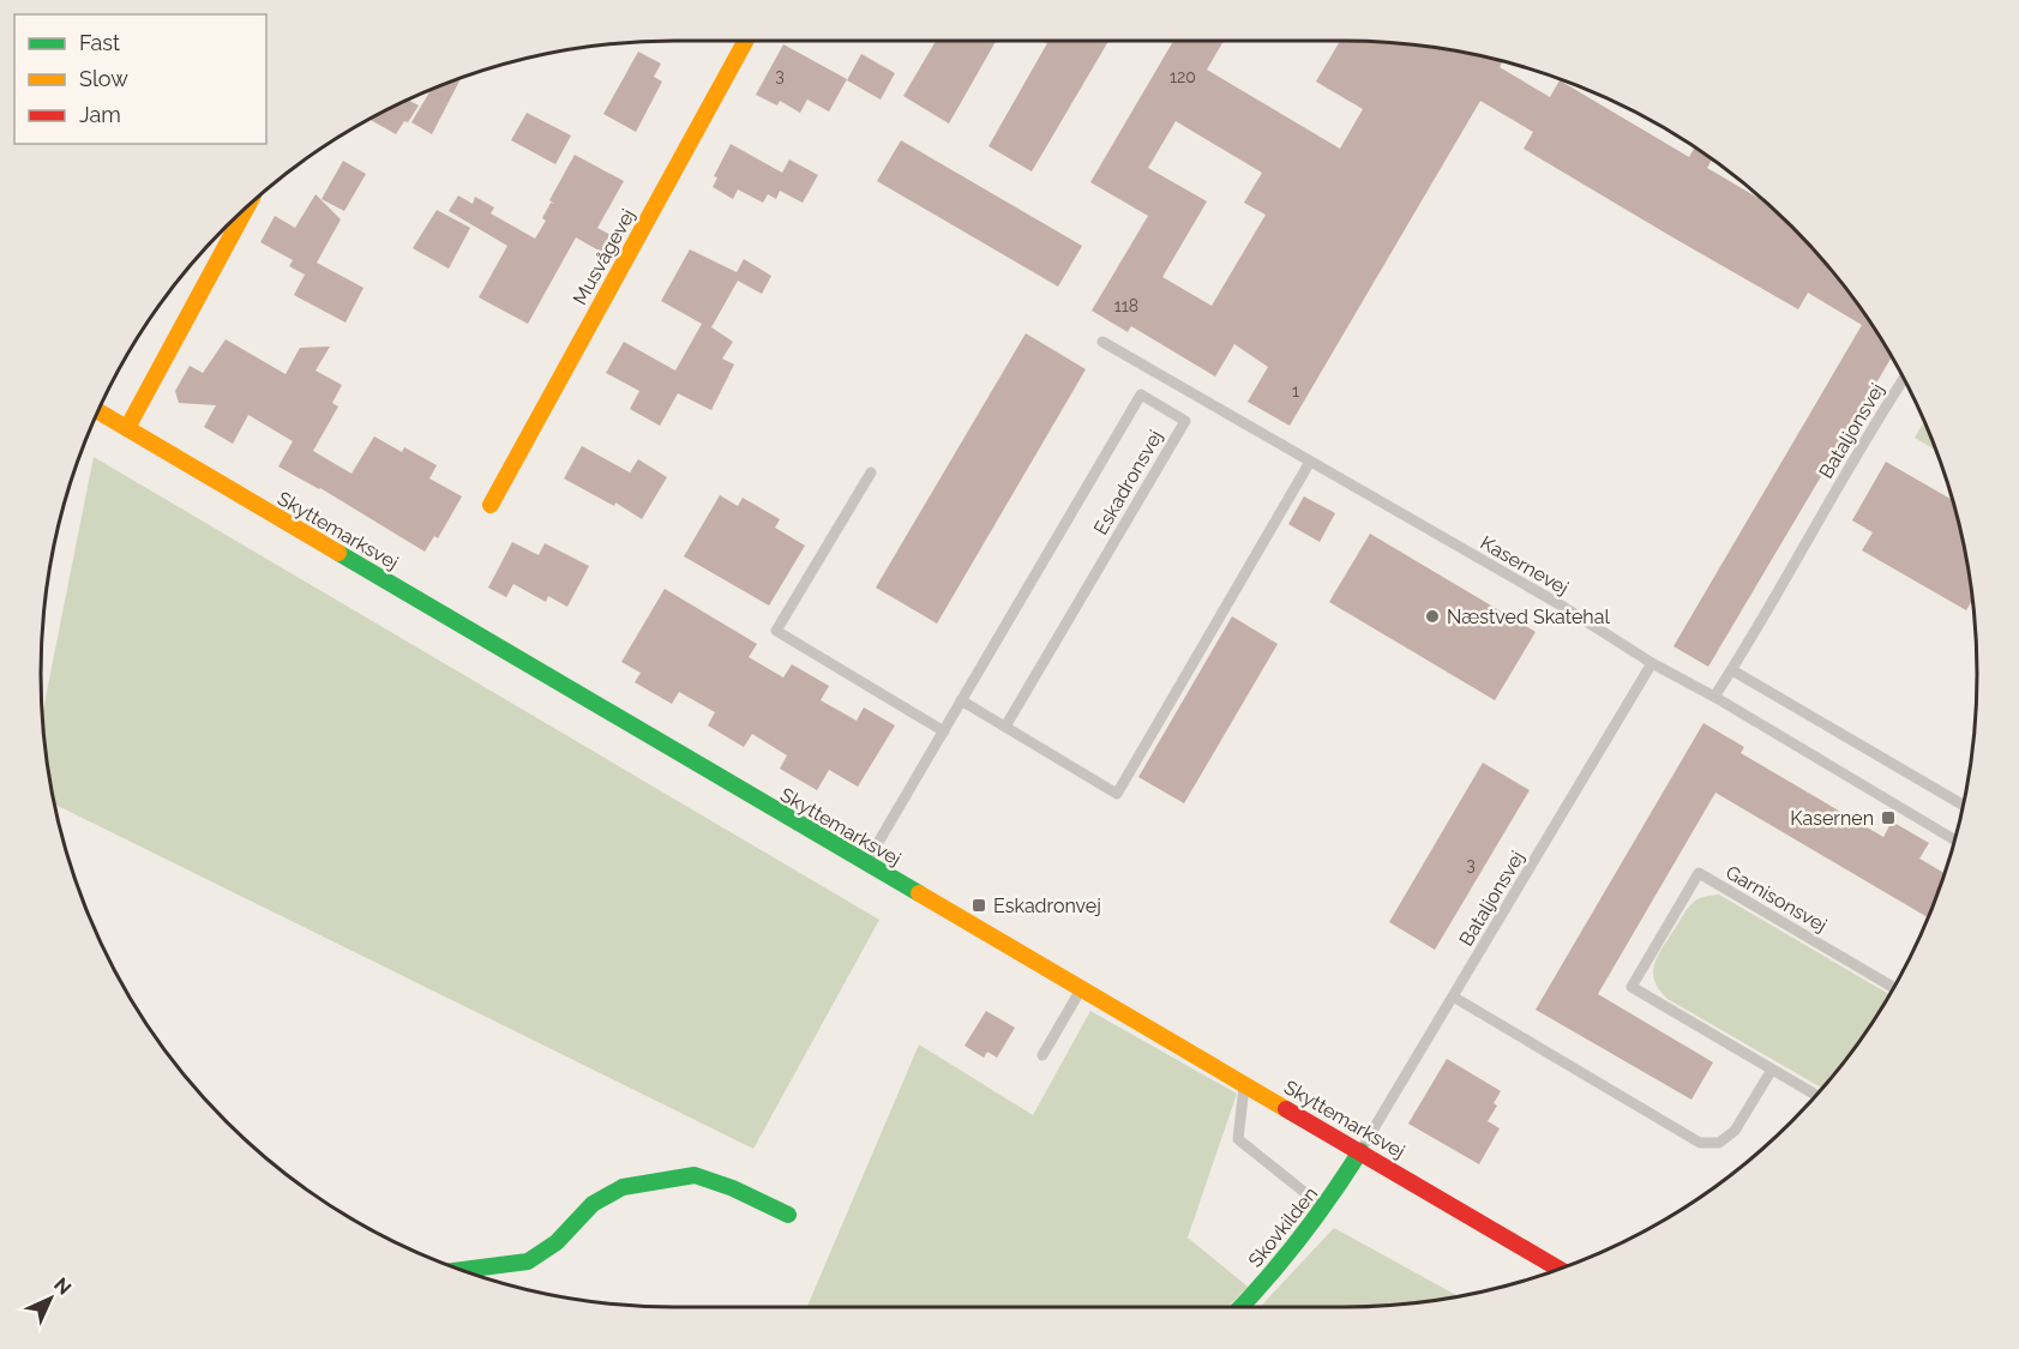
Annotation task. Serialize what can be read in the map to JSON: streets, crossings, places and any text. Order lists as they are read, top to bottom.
{
  "streets": {
    "street": ["Musvågevej", "Skyttemarksvej", "Skovkilden"],
    "lane": [
      "Bataljonsvej",
      "Eskadronsvej",
      "Kasernevej",
      "Garnisonsvej"
    ]
  },
  "crossings": [
    ["Bataljonsvej", "Skyttemarksvej"],
    ["Bataljonsvej", "Kasernevej"],
    ["Bataljonsvej", "Skovkilden"],
    ["Eskadronsvej", "Skyttemarksvej"],
    ["Skyttemarksvej", "Skovkilden"]
  ],
  "places": {
    "other": ["Næstved Skatehal"],
    "transit": ["Kasernen", "Eskadronvej"]
  },
  "house_numbers": [
    "3",
    "120",
    "118",
    "1",
    "3"
  ],
  "legend": ["Fast", "Slow", "Jam"],
  "north": "top right"
}
